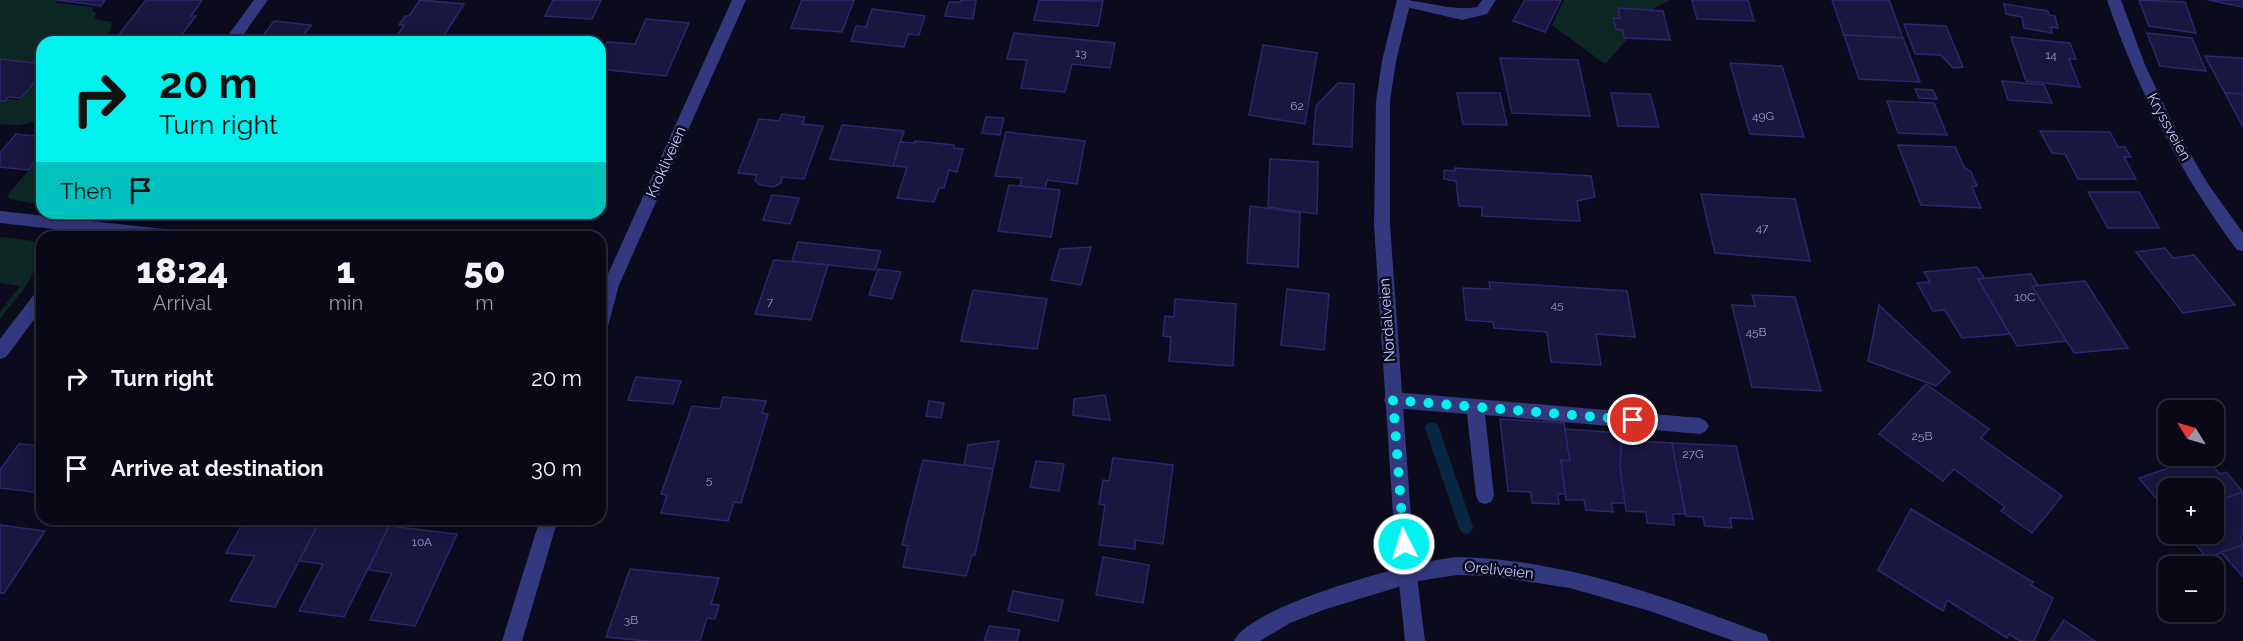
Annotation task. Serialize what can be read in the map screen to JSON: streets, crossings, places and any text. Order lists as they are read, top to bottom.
{
  "streets": {
    "street": [
      "Kryssveien",
      "Krokliveien",
      "Nordalveien",
      "Oreliveien"
    ]
  },
  "crossings": [
    ["Nordalveien", "Oreliveien"]
  ],
  "house_numbers": [
    "13",
    "14",
    "62",
    "49G",
    "47",
    "10C",
    "7",
    "45",
    "45B",
    "25B",
    "27G",
    "5",
    "10A",
    "3B"
  ],
  "north": "top left",
  "page": {
    "turn": ["20 m", "Turn right"],
    "then": "Then",
    "eta": [
      "18:24",
      "Arrival",
      "1",
      "min",
      "50",
      "m"
    ],
    "list": [
      {
        "name": "Turn right",
        "value": "20 m"
      },
      {
        "name": "Arrive at destination",
        "value": "30 m"
      }
    ],
    "map_buttons": ["+", "−"]
  }
}
